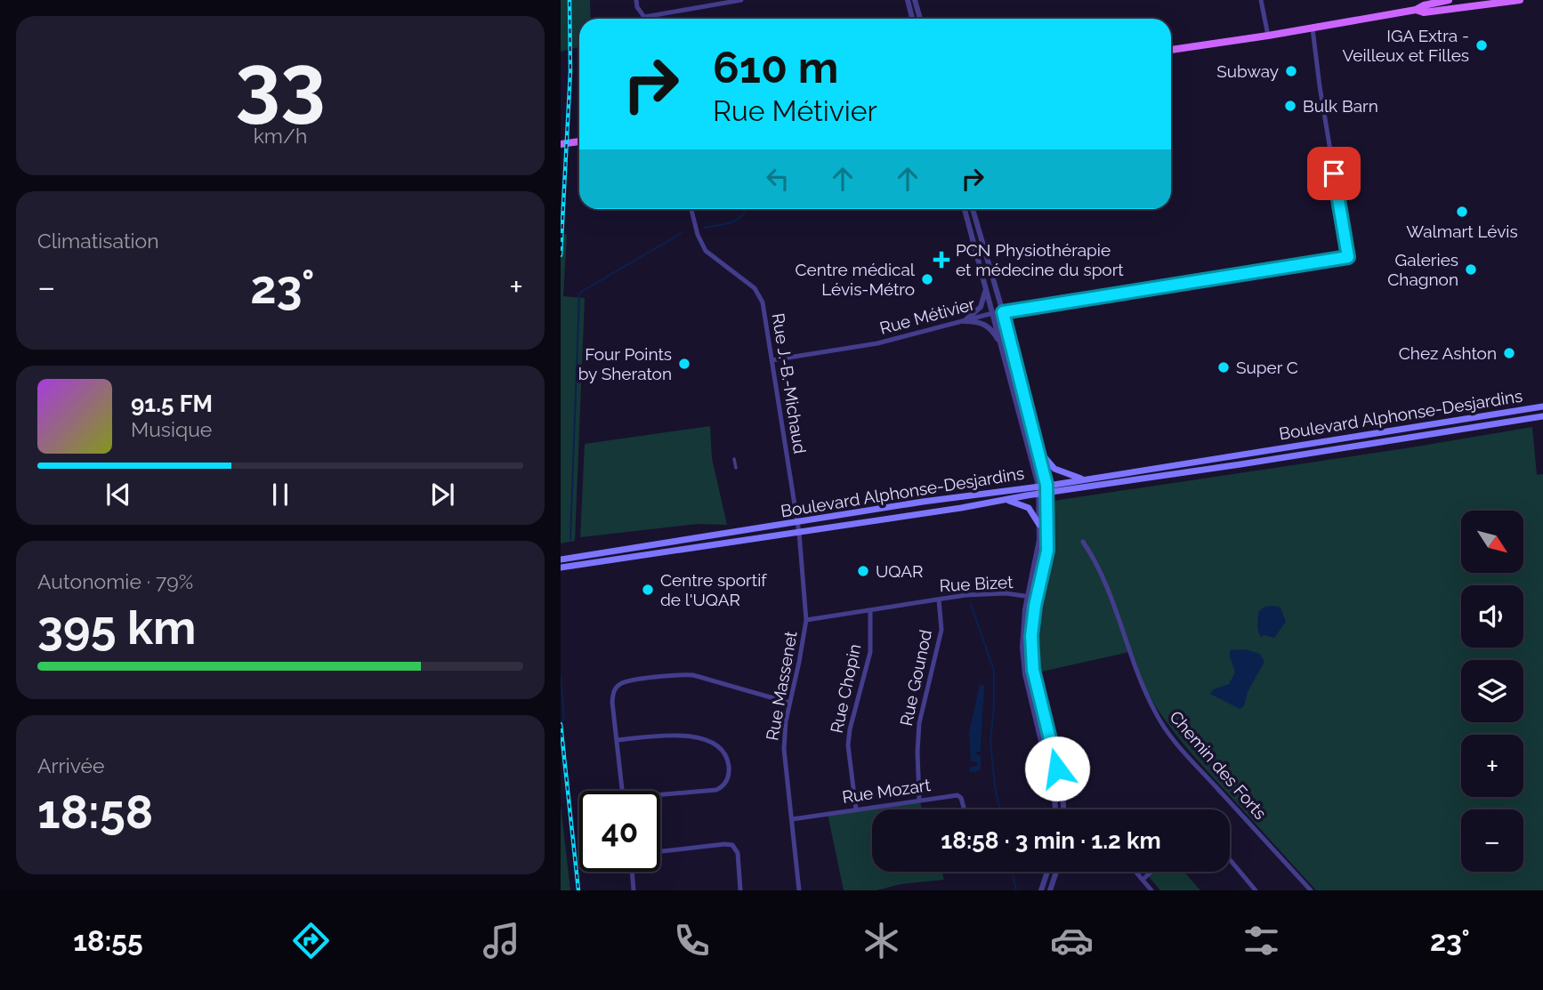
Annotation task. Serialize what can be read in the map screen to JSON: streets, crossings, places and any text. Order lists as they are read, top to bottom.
{
  "streets": {
    "main road": ["Boulevard Alphonse-Desjardins"],
    "street": [
      "Rue Métivier",
      "Rue J.-B.-Michaud",
      "Rue Bizet",
      "Rue Gounod",
      "Rue Massenet",
      "Rue Chopin",
      "Chemin des Forts",
      "Rue Mozart"
    ]
  },
  "crossings": [
    ["Rue Métivier", "Rue J.-B.-Michaud"],
    ["Rue J.-B.-Michaud", "Boulevard Alphonse-Desjardins"],
    ["Rue J.-B.-Michaud", "Rue Massenet"],
    ["Boulevard Alphonse-Desjardins", "Rue Massenet"],
    ["Rue Bizet", "Rue Gounod"],
    ["Rue Bizet", "Rue Massenet"],
    ["Rue Bizet", "Rue Chopin"],
    ["Rue Gounod", "Rue Mozart"],
    ["Rue Massenet", "Rue Mozart"],
    ["Rue Chopin", "Rue Mozart"]
  ],
  "places": {
    "other": [
      "IGA Extra - Veilleux et Filles",
      "Subway",
      "Bulk Barn",
      "Walmart Lévis",
      "Galeries Chagnon",
      "Centre médical Lévis-Métro",
      "Chez Ashton",
      "Four Points by Sheraton",
      "Super C",
      "UQAR",
      "Centre sportif de l'UQAR"
    ],
    "health": ["PCN Physiothérapie et médecine du sport"]
  },
  "north": "bottom right",
  "page": {
    "tile": [
      ["33", "km/h"],
      "Climatisation",
      ["Autonomie · 79%", "395 km"],
      ["Arrivée", "18:58"]
    ],
    "turn": ["610 m", "Rue Métivier"],
    "heat": ["−", "23°", "+"],
    "song": ["91.5 FM", "Musique"],
    "map_buttons": ["+", "−"],
    "limit": "40",
    "trip": "18:58 · 3 min · 1.2 km",
    "tabs": ["18:55", "23°"]
  }
}
